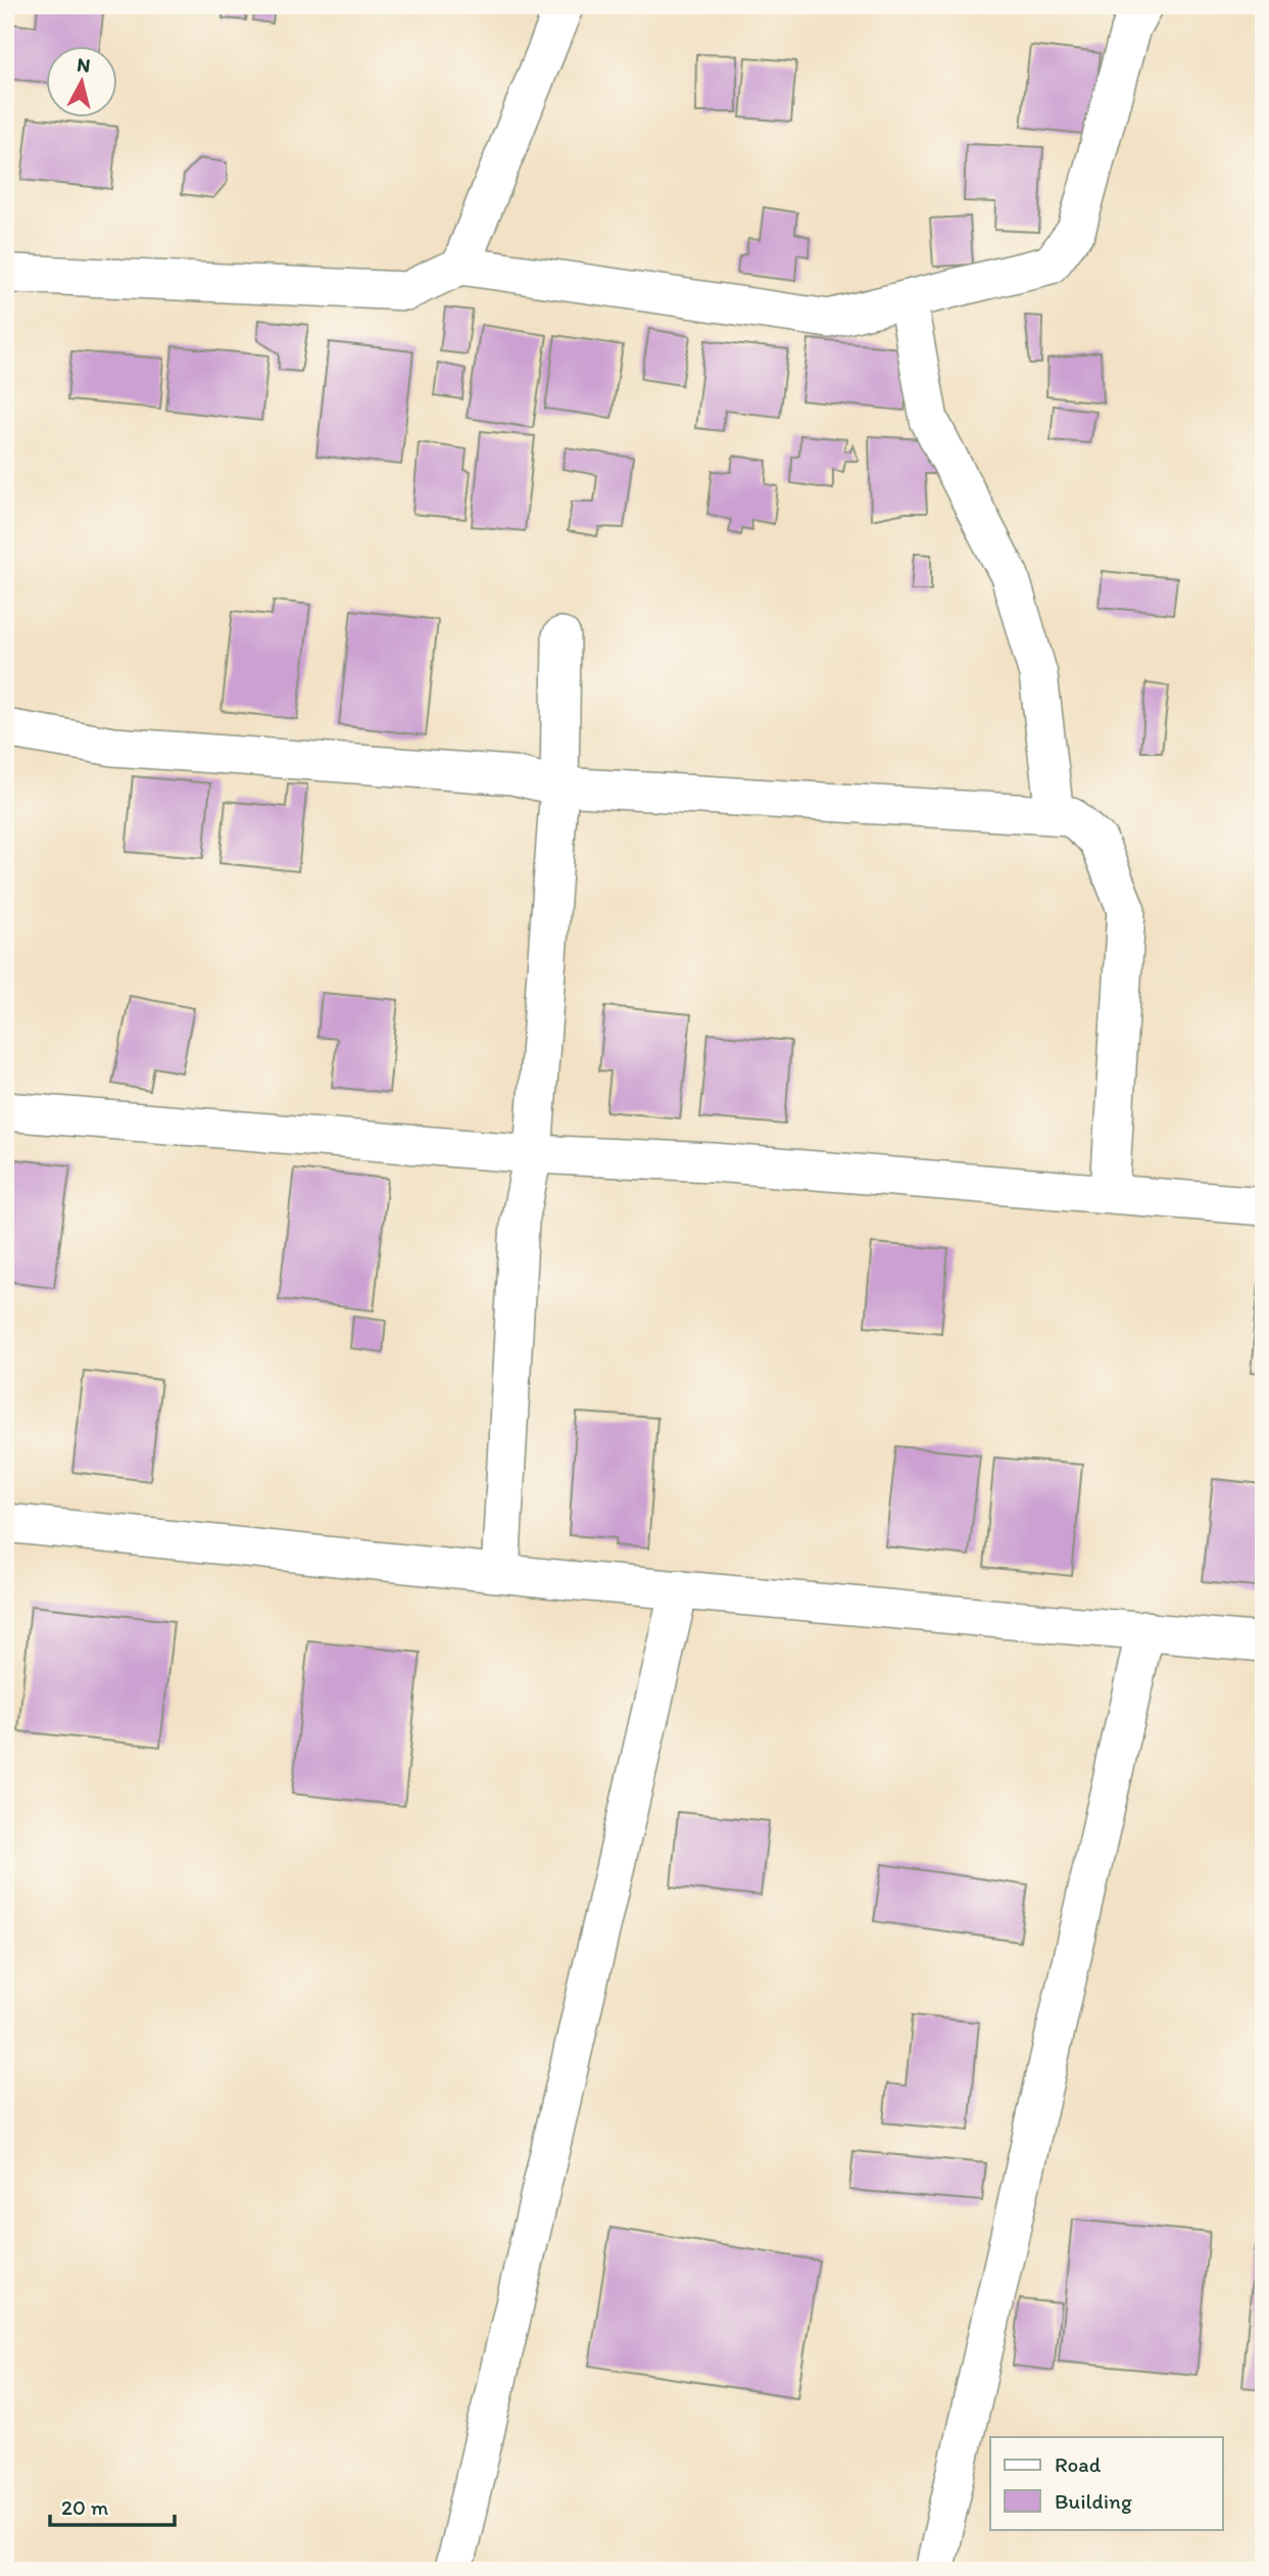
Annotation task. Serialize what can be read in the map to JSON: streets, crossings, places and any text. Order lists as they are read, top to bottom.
{
  "legend": ["Road", "Building"],
  "scale_bar": "20 m",
  "north": "top"
}
